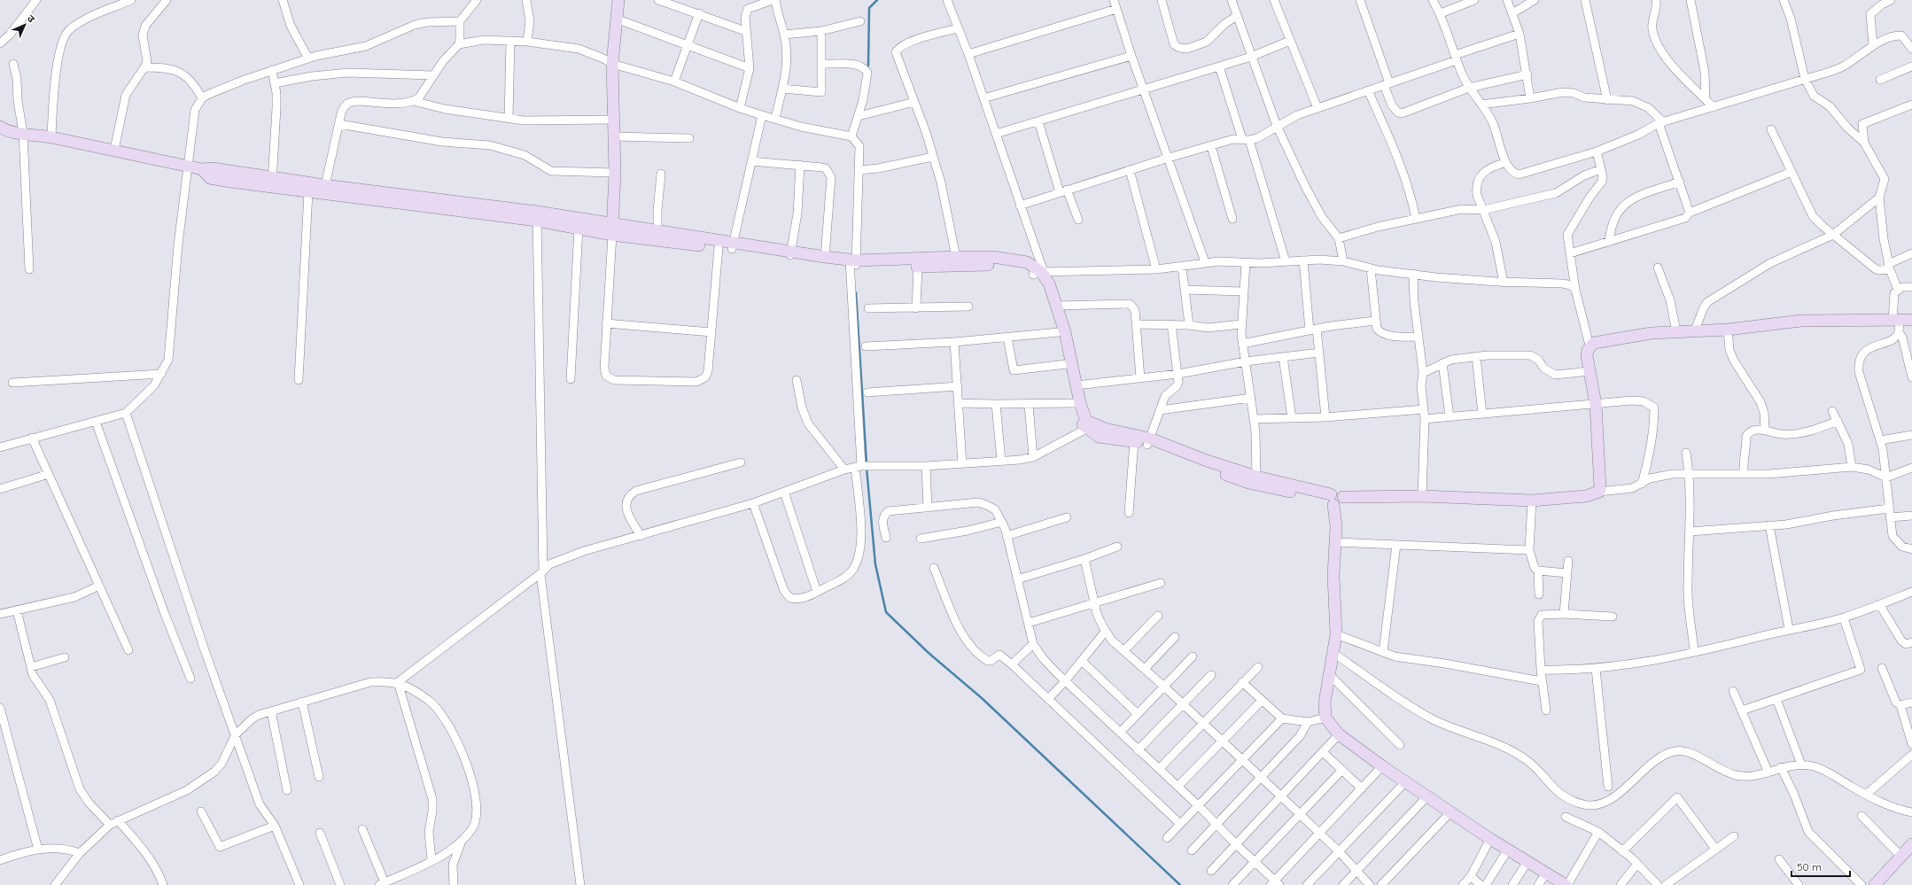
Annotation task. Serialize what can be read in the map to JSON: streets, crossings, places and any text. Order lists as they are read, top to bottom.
{
  "scale_bar": "50 m",
  "north": "top right"
}
